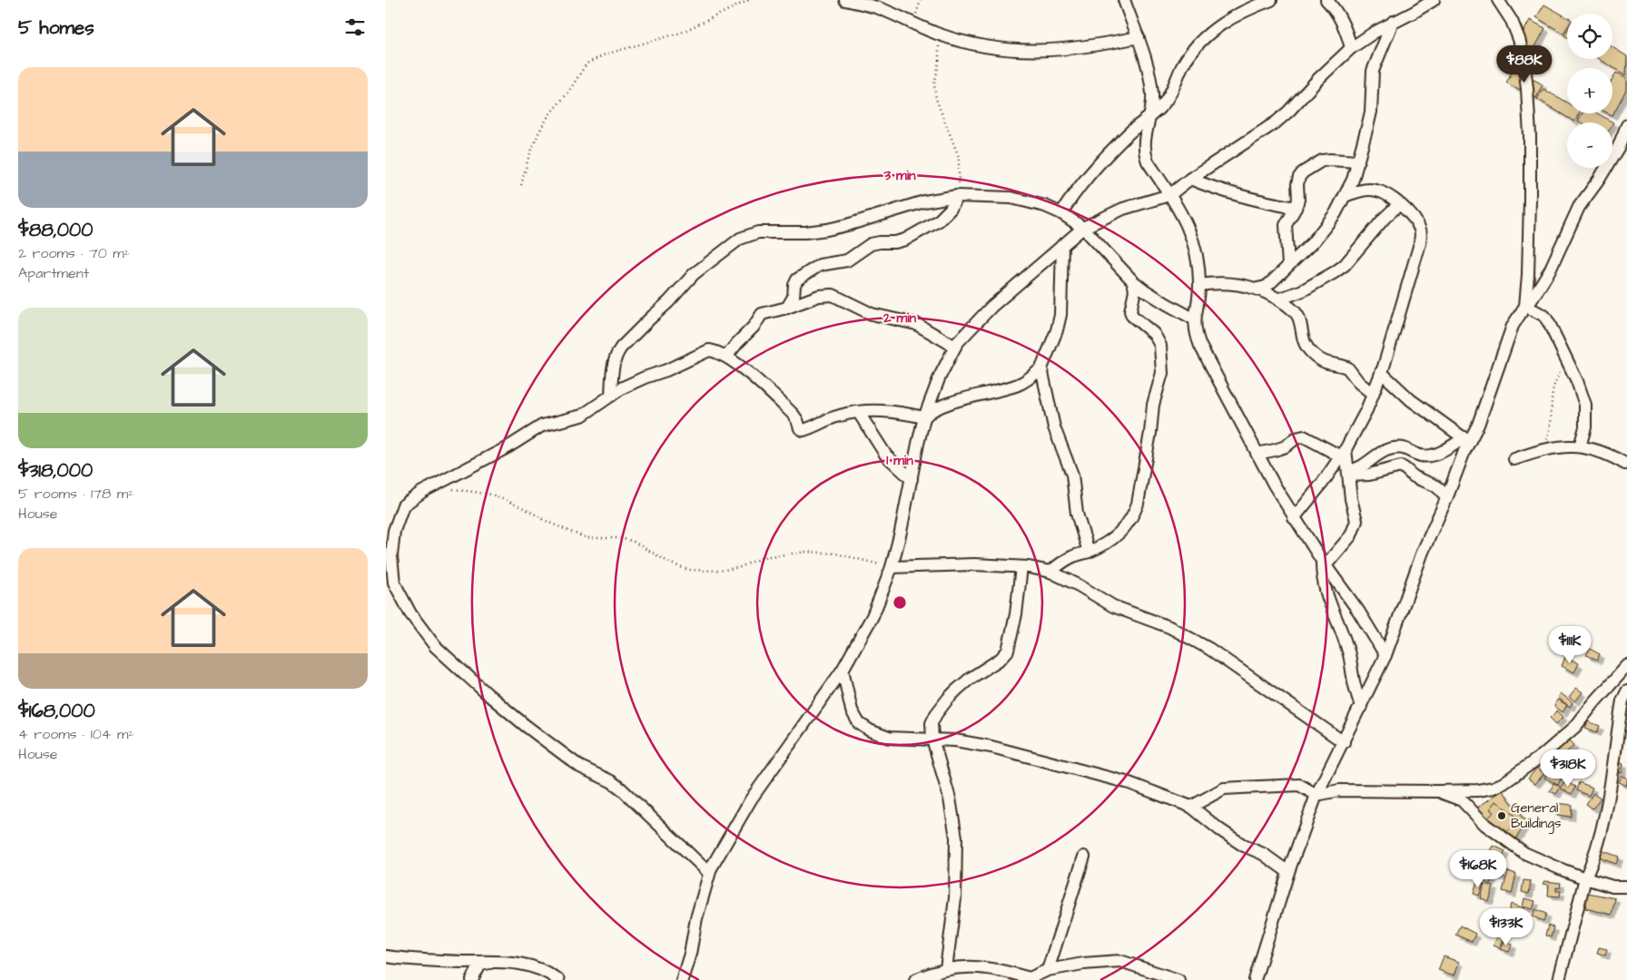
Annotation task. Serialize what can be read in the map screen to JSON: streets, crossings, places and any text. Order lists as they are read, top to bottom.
{
  "places": ["General Buildings"],
  "page": {
    "heading": "5 homes",
    "map_buttons": ["+", "−"],
    "price": [
      "$88K",
      "$111K",
      "$318K",
      "$168K",
      "$133K"
    ],
    "list": [
      {
        "name": "$88,000",
        "note": "2 rooms · 70 m² · Apartment"
      },
      {
        "name": "$318,000",
        "note": "5 rooms · 178 m² · House"
      },
      {
        "name": "$168,000",
        "note": "4 rooms · 104 m² · House"
      }
    ]
  },
  "rings": ["3 min", "2 min", "1 min"]
}
